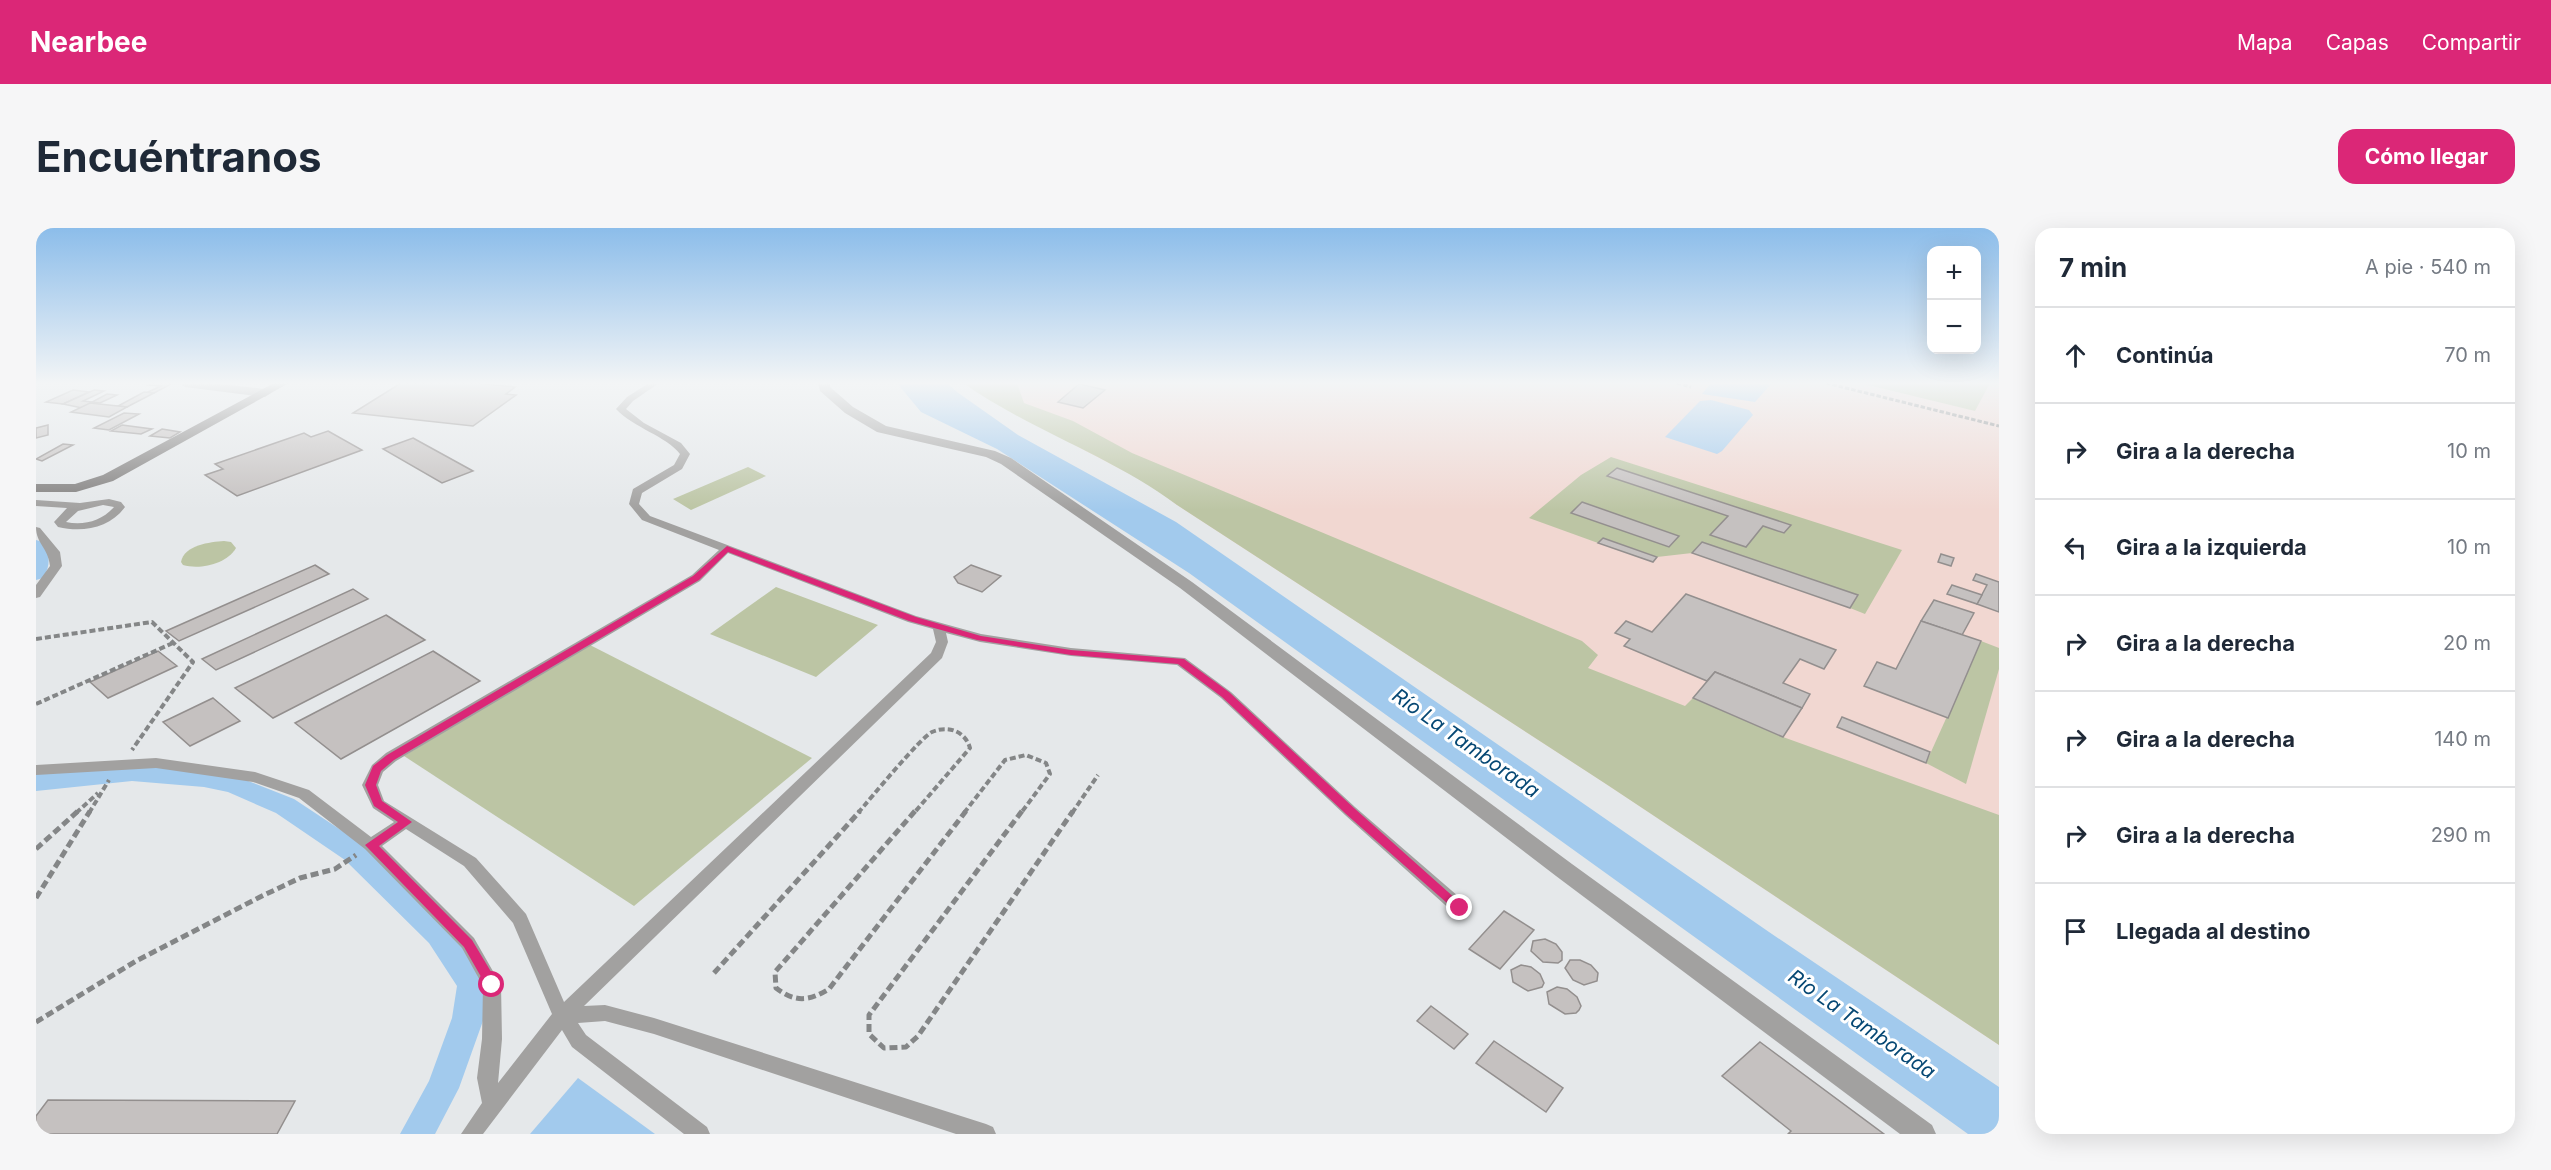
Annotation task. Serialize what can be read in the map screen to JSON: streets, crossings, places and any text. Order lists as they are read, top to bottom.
{
  "water": ["Río La Tamborada"],
  "page": {
    "header": "Nearbee",
    "nav": ["Mapa", "Capas", "Compartir"],
    "buttons": "Cómo llegar",
    "title": "Encuéntranos",
    "heading": ["7 min", "A pie · 540 m"],
    "map_buttons": ["+", "−"],
    "list": [
      ["Continúa", "70 m"],
      ["Gira a la derecha", "10 m"],
      ["Gira a la izquierda", "10 m"],
      ["Gira a la derecha", "20 m"],
      ["Gira a la derecha", "140 m"],
      ["Gira a la derecha", "290 m"],
      "Llegada al destino"
    ]
  }
}
